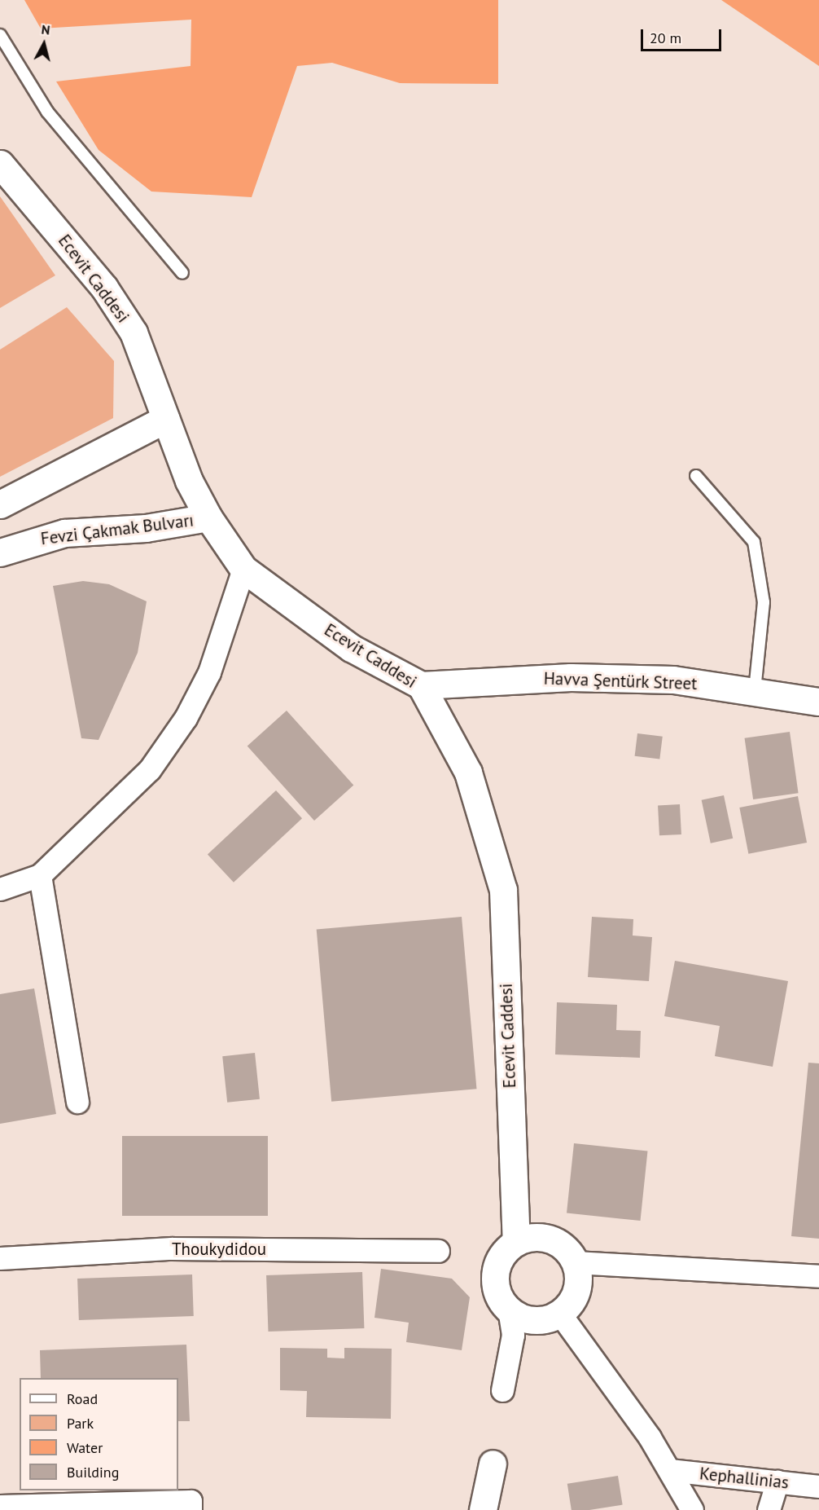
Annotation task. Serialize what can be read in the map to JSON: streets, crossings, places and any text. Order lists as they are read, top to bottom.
{
  "streets": {
    "street": [
      "Ecevit Caddesi",
      "Fevzi Çakmak Bulvarı",
      "Havva Şentürk Street",
      "Thoukydidou",
      "Kephallinias"
    ]
  },
  "crossings": [
    ["Ecevit Caddesi", "Fevzi Çakmak Bulvarı"],
    ["Ecevit Caddesi", "Havva Şentürk Street"]
  ],
  "legend": [
    "Road",
    "Park",
    "Water",
    "Building"
  ],
  "scale_bar": "20 m",
  "north": "top"
}
